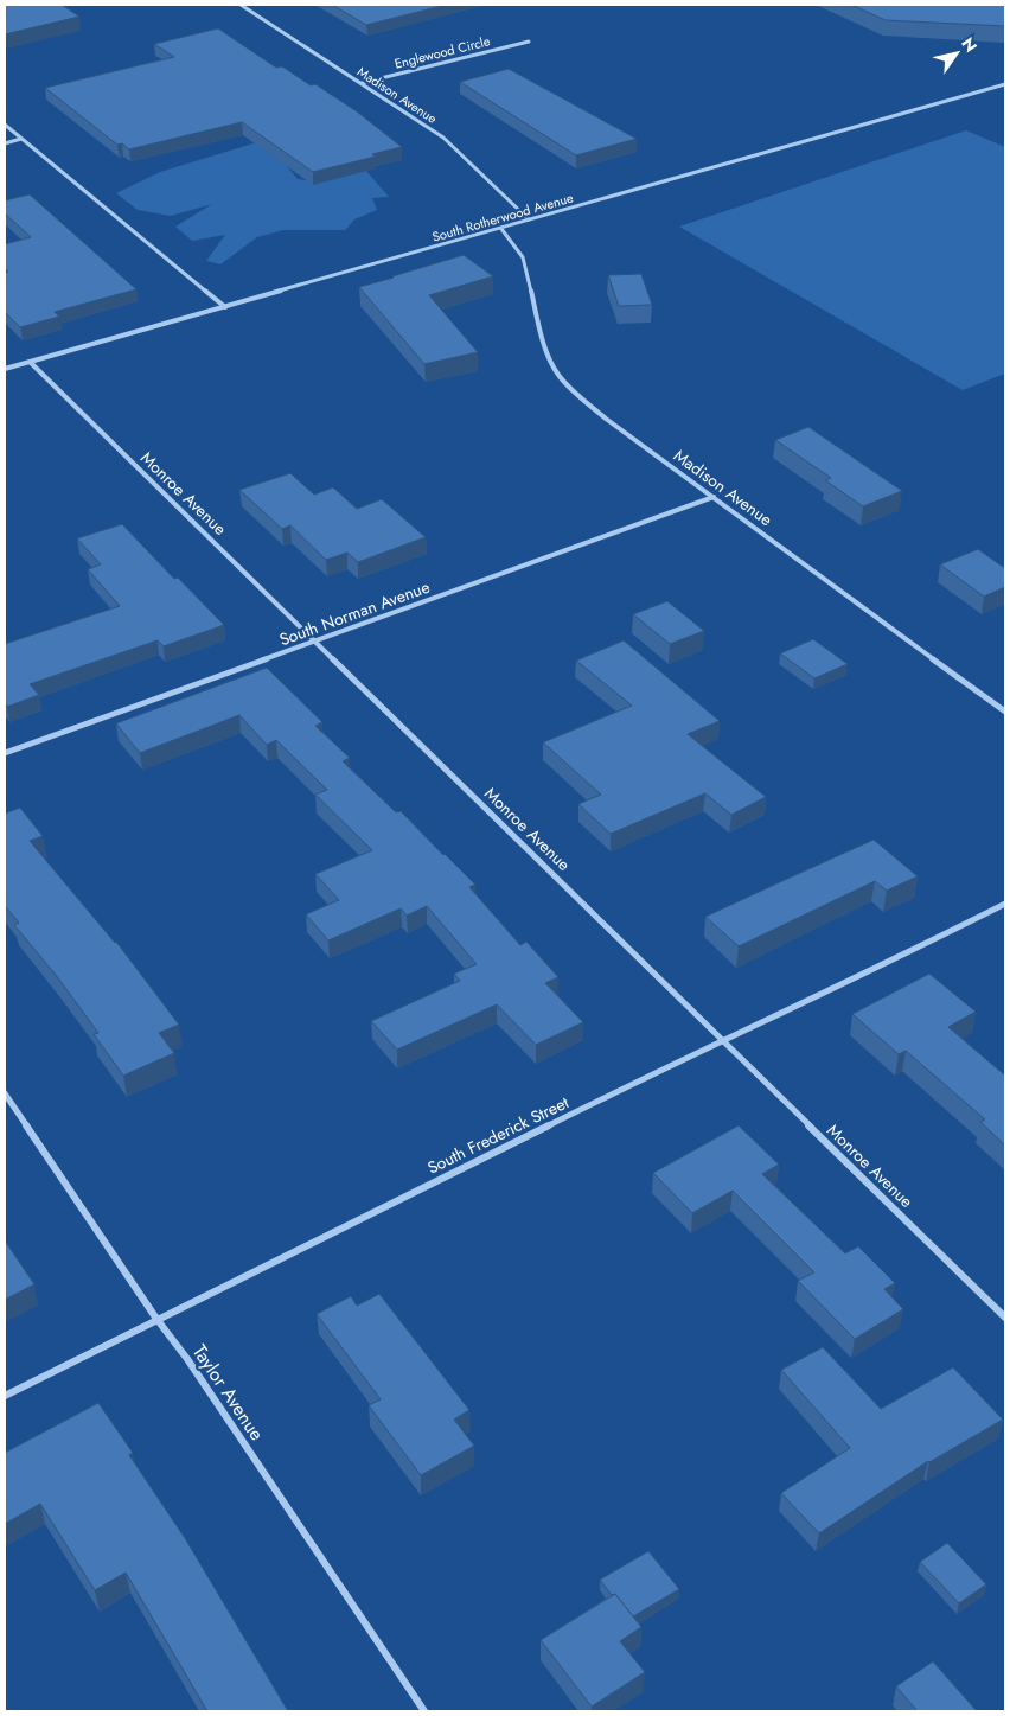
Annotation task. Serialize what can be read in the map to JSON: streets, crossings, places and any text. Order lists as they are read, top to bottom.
{
  "streets": {
    "street": [
      "Englewood Circle",
      "Madison Avenue",
      "South Rotherwood Avenue",
      "Monroe Avenue",
      "South Norman Avenue",
      "South Frederick Street",
      "Taylor Avenue"
    ]
  },
  "crossings": [
    ["Englewood Circle", "Madison Avenue"],
    ["Madison Avenue", "South Rotherwood Avenue"],
    ["Madison Avenue", "South Norman Avenue"],
    ["South Rotherwood Avenue", "Monroe Avenue"],
    ["Monroe Avenue", "South Norman Avenue"],
    ["Monroe Avenue", "South Frederick Street"],
    ["South Frederick Street", "Taylor Avenue"]
  ],
  "north": "top right"
}
